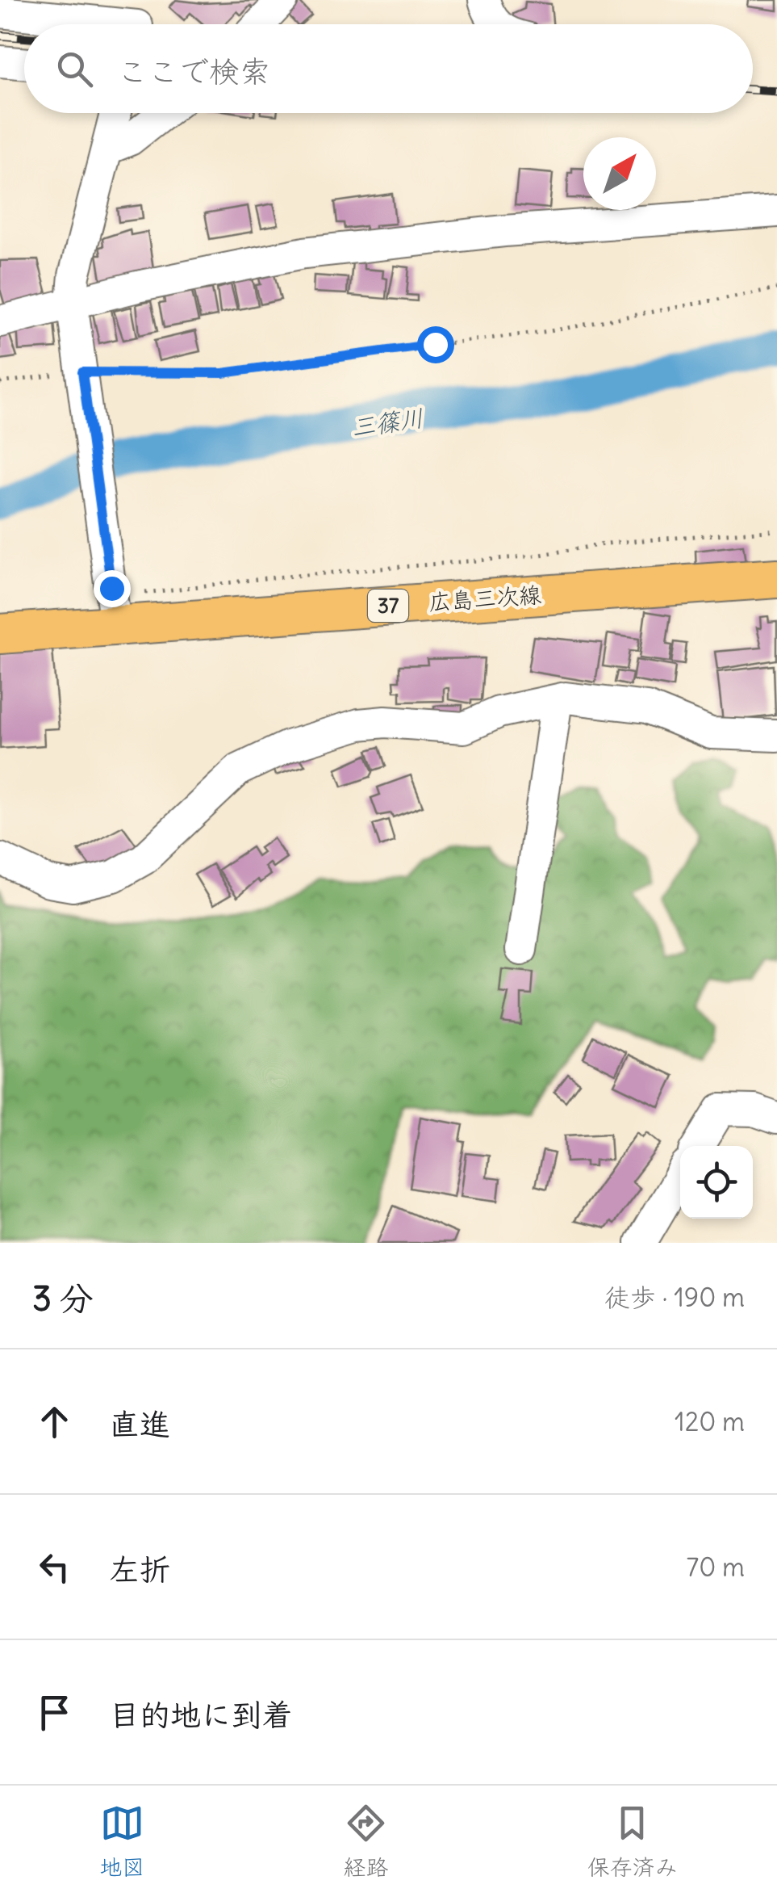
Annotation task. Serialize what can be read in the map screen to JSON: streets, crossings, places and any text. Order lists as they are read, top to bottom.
{
  "streets": {
    "main road": ["広島三次線", "37"]
  },
  "water": ["三篠川"],
  "north": "top right",
  "page": {
    "search": "ここで検索",
    "heading": ["3 分", "徒歩 · 190 m"],
    "list": [
      ["直進", "120 m"],
      ["左折", "70 m"],
      "目的地に到着"
    ],
    "nav": ["地図", "経路", "保存済み"]
  }
}
